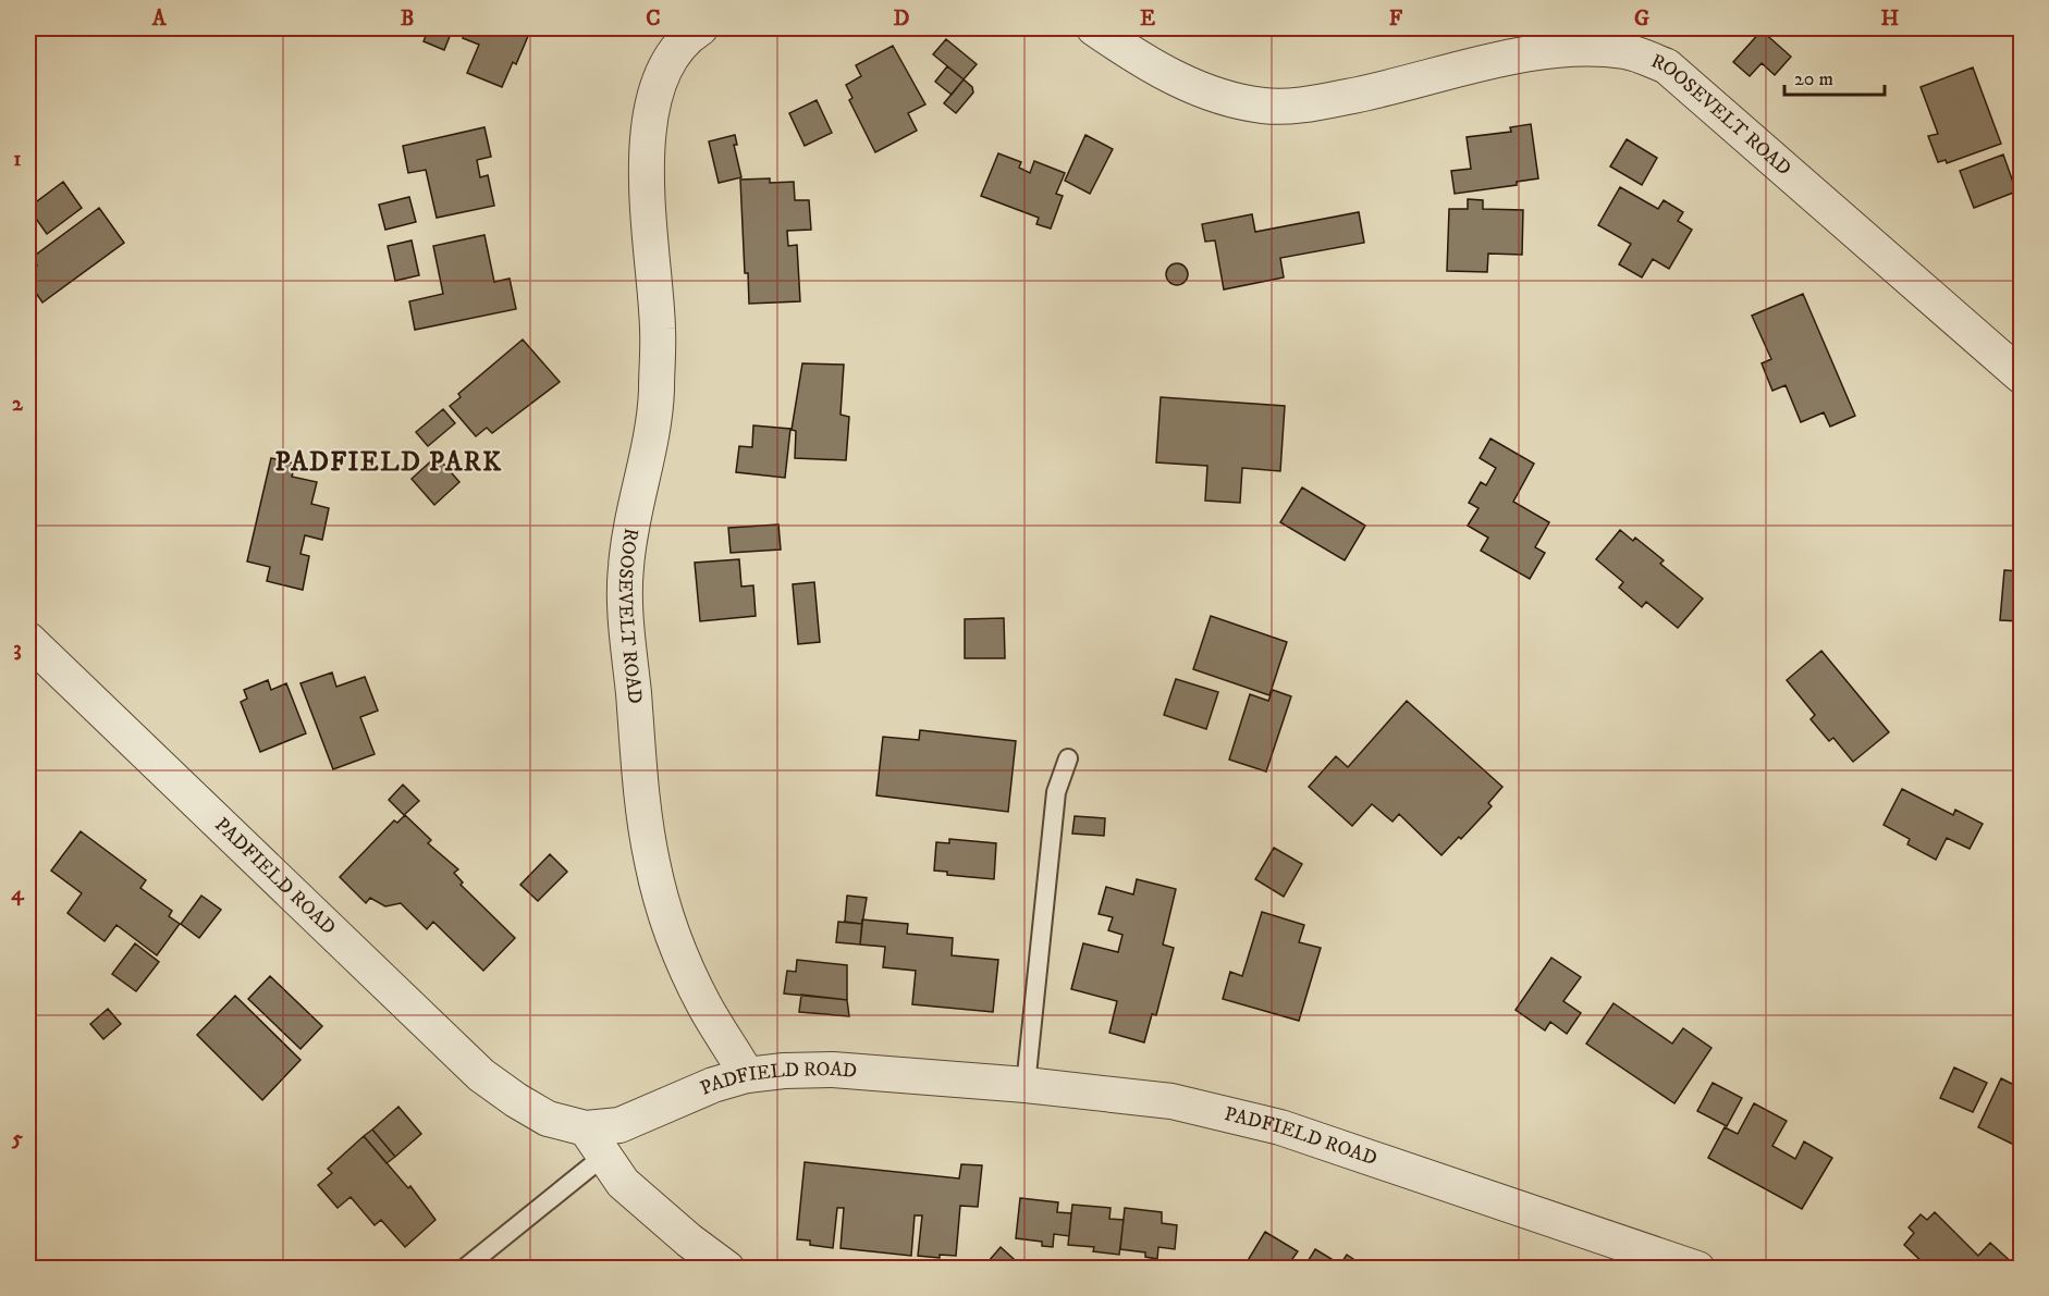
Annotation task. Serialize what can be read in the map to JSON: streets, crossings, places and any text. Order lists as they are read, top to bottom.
{
  "streets": {
    "street": ["ROOSEVELT ROAD", "PADFIELD ROAD"]
  },
  "crossings": [
    ["ROOSEVELT ROAD", "PADFIELD ROAD"]
  ],
  "districts": ["PADFIELD PARK"],
  "scale_bar": "20 m",
  "grid": {
    "columns": [
      "A",
      "B",
      "C",
      "D",
      "E",
      "F",
      "G",
      "H"
    ],
    "rows": [
      "1",
      "2",
      "3",
      "4",
      "5"
    ]
  }
}
